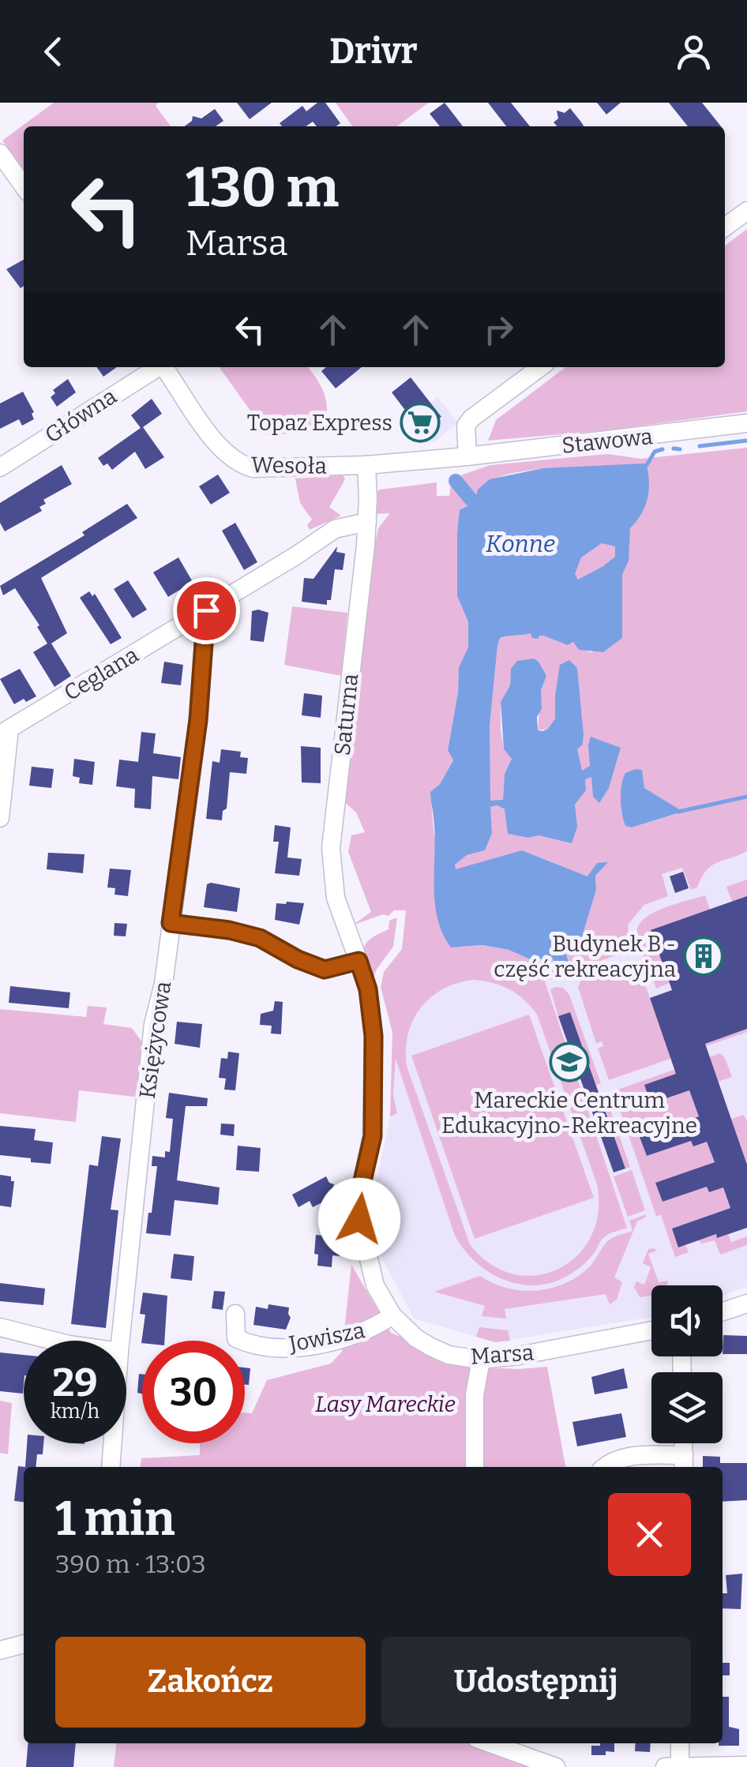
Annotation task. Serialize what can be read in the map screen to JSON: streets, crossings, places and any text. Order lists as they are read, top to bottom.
{
  "streets": {
    "street": [
      "Główna",
      "Stawowa",
      "Wesoła",
      "Ceglana",
      "Saturna",
      "Księżycowa",
      "Jowisza",
      "Marsa"
    ]
  },
  "crossings": [
    ["Stawowa", "Wesoła"],
    ["Wesoła", "Saturna"],
    ["Ceglana", "Saturna"],
    ["Ceglana", "Księżycowa"],
    ["Saturna", "Marsa"],
    ["Jowisza", "Marsa"]
  ],
  "water": ["Konne"],
  "parks": ["Lasy Mareckie"],
  "places": {
    "supermarket": ["Topaz Express"],
    "building": ["Budynek B - część rekreacyjna"],
    "school or university": ["Mareckie Centrum Edukacyjno-Rekreacyjne"]
  },
  "page": {
    "header": "Drivr",
    "turn": ["130 m", "Marsa"],
    "speed": "29 km/h",
    "limit": "30",
    "heading": ["1 min", "390 m · 13:03"],
    "buttons": ["Zakończ", "Udostępnij"]
  }
}
